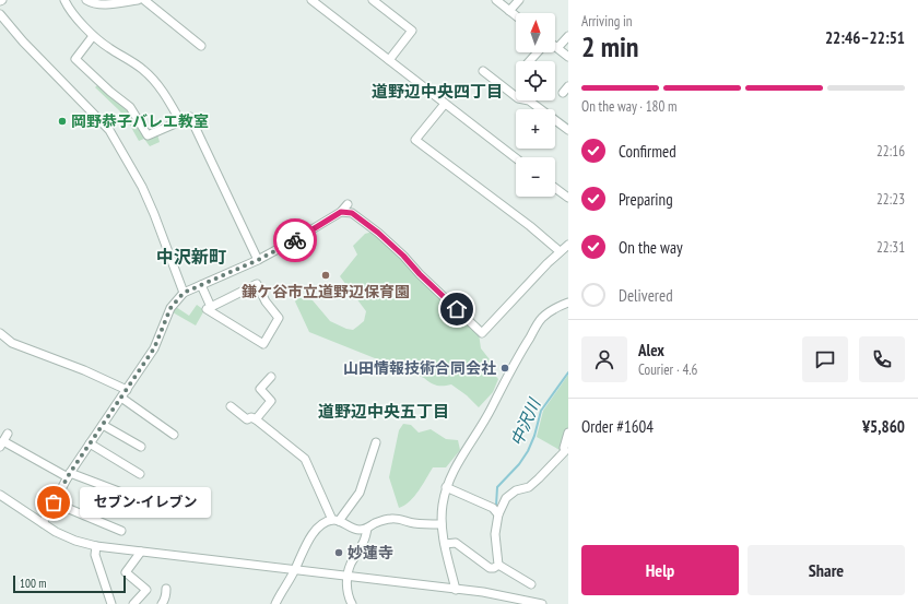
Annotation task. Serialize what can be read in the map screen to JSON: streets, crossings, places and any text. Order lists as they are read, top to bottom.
{
  "districts": ["道野辺中央四丁目", "中沢新町", "道野辺中央五丁目"],
  "water": ["中沢川"],
  "places": [
    "岡野恭子バレエ教室",
    "鎌ケ谷市立道野辺保育園",
    "山田情報技術合同会社",
    "セブン-イレブン",
    "妙蓮寺"
  ],
  "scale_bar": "100 m",
  "north": "top",
  "page": {
    "heading": ["2 min", "Arriving in", "22:46–22:51"],
    "panel": [
      "Alex",
      "Courier · 4.6",
      "Order #1604",
      "¥5,860"
    ],
    "map_buttons": ["+", "−"],
    "bar": "On the way · 180 m",
    "list": [
      ["Confirmed", "22:16"],
      ["Preparing", "22:23"],
      ["On the way", "22:31"],
      "Delivered"
    ],
    "bubble": "セブン-イレブン",
    "buttons": ["Help", "Share"],
    "scale": "100 m"
  }
}
